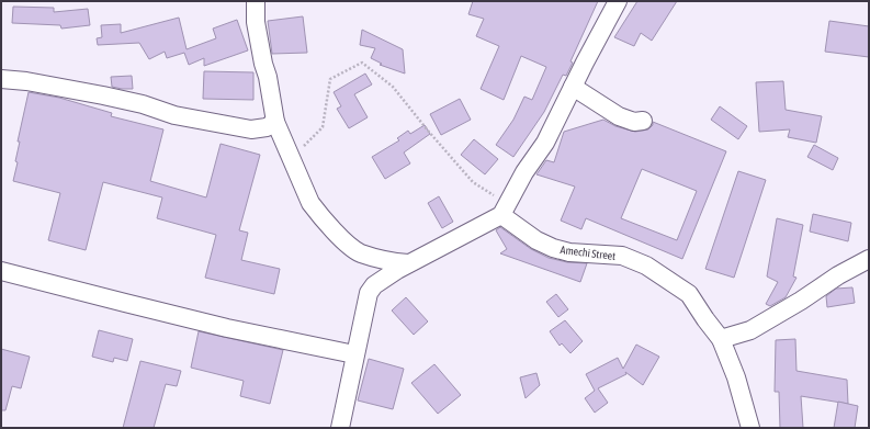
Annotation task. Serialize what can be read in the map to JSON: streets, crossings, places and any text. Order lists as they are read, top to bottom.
{
  "streets": {
    "street": ["Amechi Street"]
  }
}
